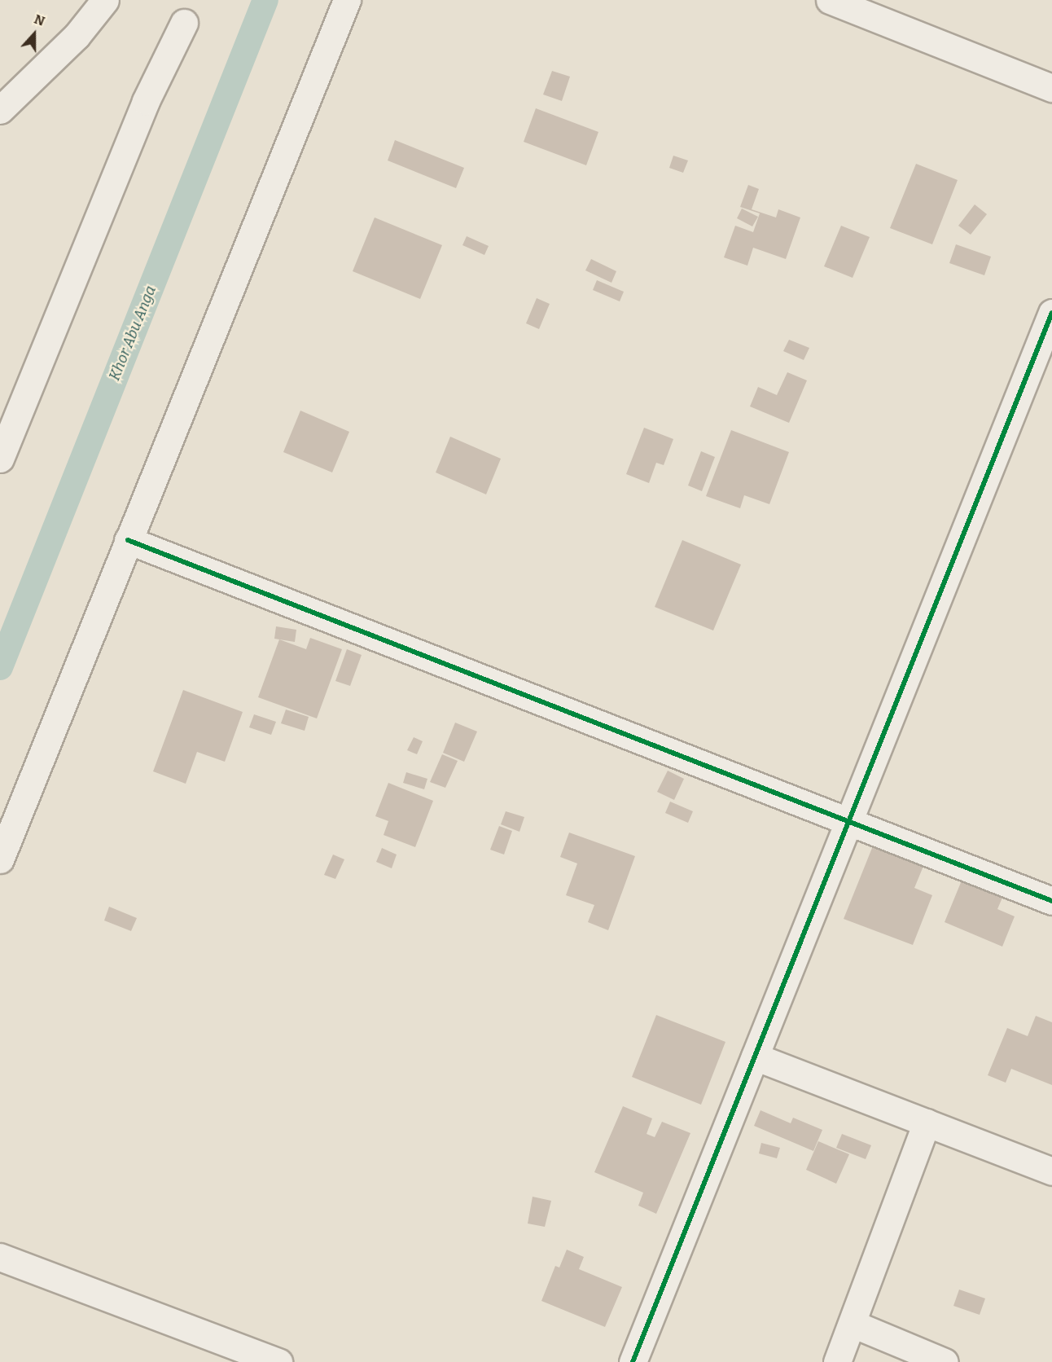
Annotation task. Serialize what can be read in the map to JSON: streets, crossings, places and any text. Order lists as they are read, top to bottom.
{
  "water": ["Khor Abu Anga"],
  "north": "top"
}
